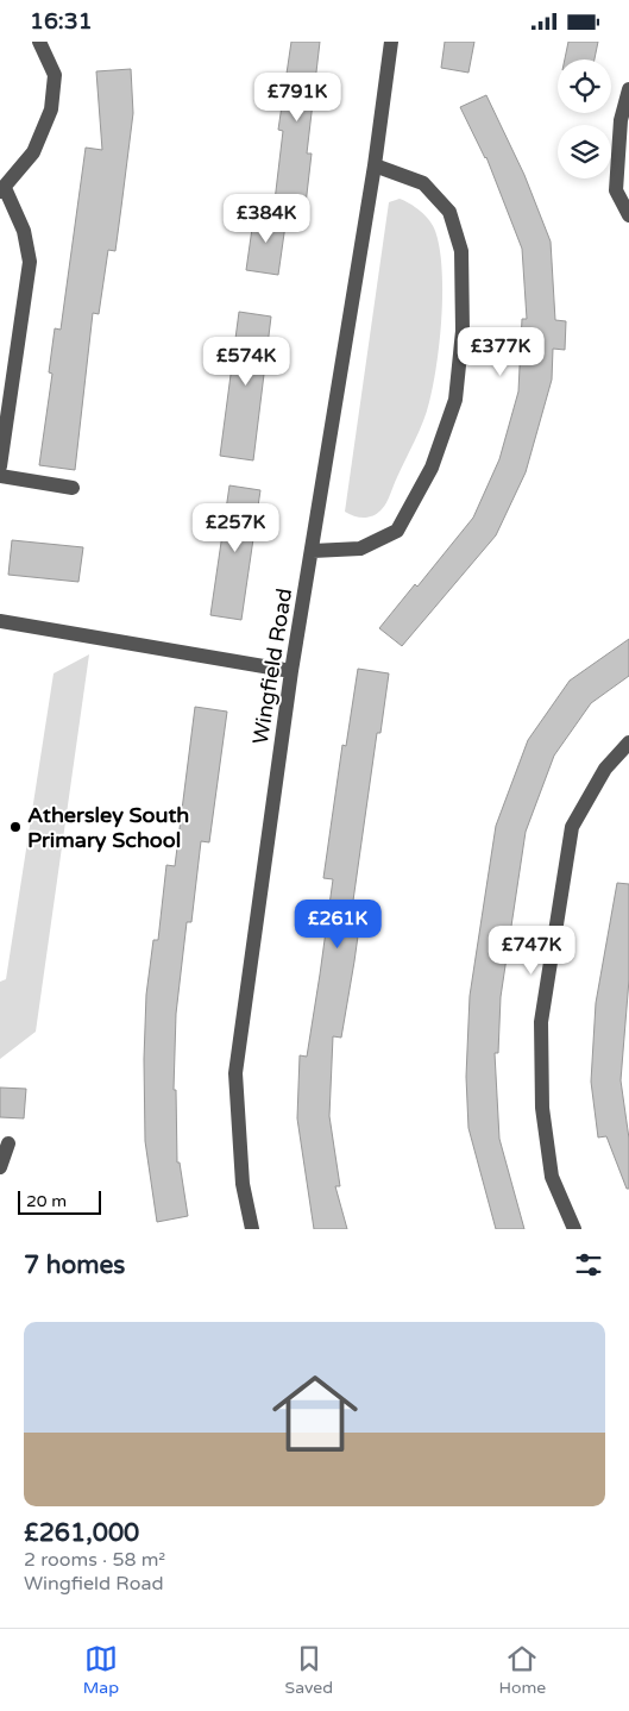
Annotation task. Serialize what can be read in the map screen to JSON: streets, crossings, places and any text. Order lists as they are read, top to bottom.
{
  "streets": {
    "street": ["Wingfield Road"]
  },
  "places": ["Athersley South Primary School"],
  "scale_bar": "20 m",
  "page": {
    "status": "16:31",
    "price": [
      "£791K",
      "£384K",
      "£377K",
      "£574K",
      "£257K",
      "£261K",
      "£747K"
    ],
    "scale": "20 m",
    "heading": "7 homes",
    "list": [
      {
        "name": "£261,000",
        "note": "2 rooms · 58 m² · Wingfield Road"
      }
    ],
    "tabs": ["Map", "Saved", "Home"]
  }
}
